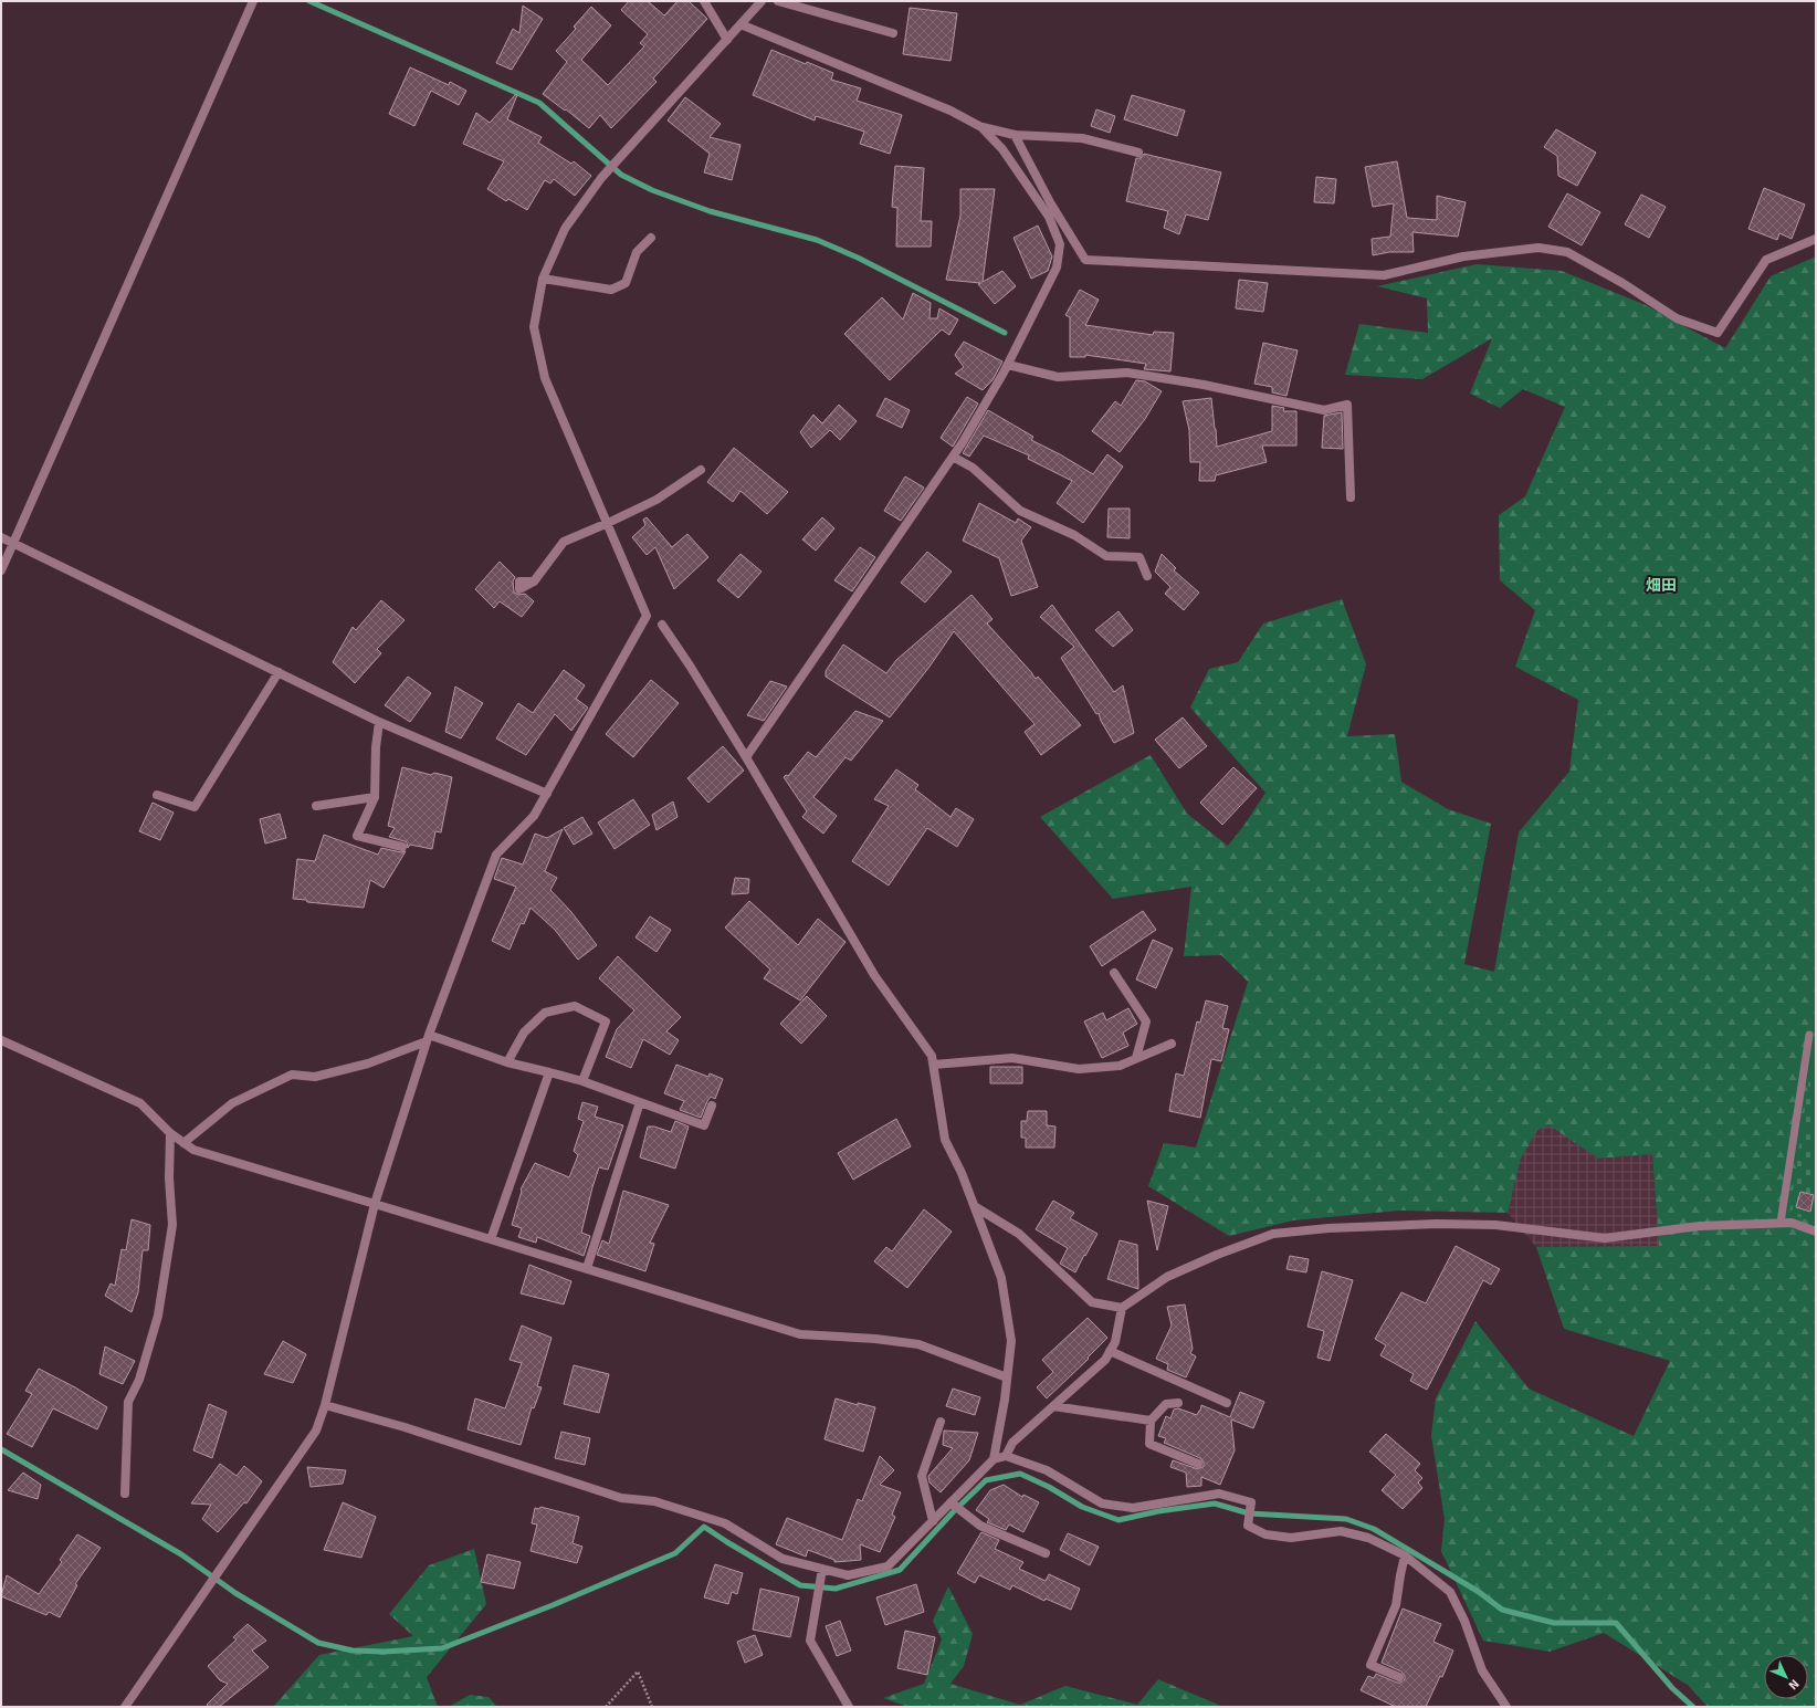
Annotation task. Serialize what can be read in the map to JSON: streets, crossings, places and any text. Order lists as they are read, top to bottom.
{
  "districts": ["畑田"],
  "north": "bottom right"
}
